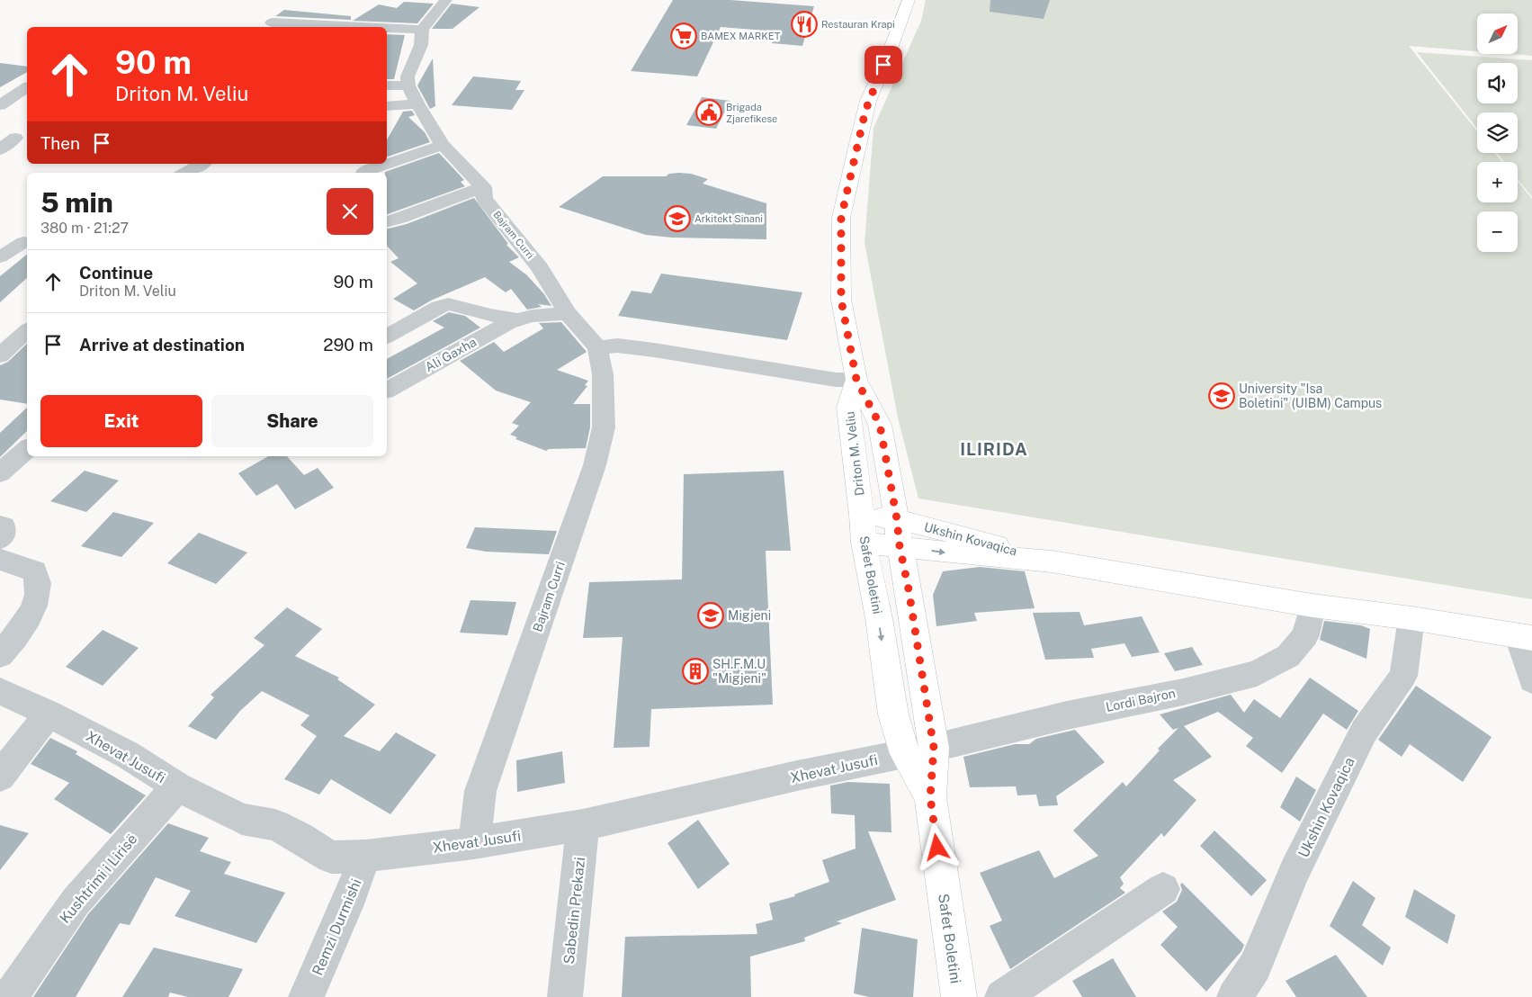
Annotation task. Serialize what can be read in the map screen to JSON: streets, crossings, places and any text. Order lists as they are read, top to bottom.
{
  "streets": {
    "street": [
      "Bajram Curri",
      "Ali Gaxha",
      "Driton M. Veliu",
      "Ukshin Kovaqica",
      "Safet Boletini",
      "Lordi Bajron",
      "Xhevat Jusufi",
      "Kushtrimi i Lirisë",
      "Sabedin Prekazi",
      "Remzi Durmishi"
    ]
  },
  "crossings": [
    ["Bajram Curri", "Ali Gaxha"],
    ["Bajram Curri", "Xhevat Jusufi"],
    ["Driton M. Veliu", "Ukshin Kovaqica"],
    ["Driton M. Veliu", "Safet Boletini"],
    ["Ukshin Kovaqica", "Safet Boletini"],
    ["Ukshin Kovaqica", "Lordi Bajron"],
    ["Safet Boletini", "Lordi Bajron"],
    ["Safet Boletini", "Xhevat Jusufi"],
    ["Lordi Bajron", "Xhevat Jusufi"],
    ["Xhevat Jusufi", "Kushtrimi i Lirisë"],
    ["Xhevat Jusufi", "Sabedin Prekazi"],
    ["Xhevat Jusufi", "Remzi Durmishi"]
  ],
  "districts": ["ILIRIDA"],
  "places": {
    "restaurant": ["Restauran Krapi"],
    "supermarket": ["BAMEX MARKET"],
    "public building": ["Brigada Zjarefikese"],
    "school or university": ["Arkitekt Sinani", "University \"Isa Boletini\" (UIBM) Campus", "Migjeni"],
    "building": ["SH.F.M.U \"Migjeni\""]
  },
  "north": "top right",
  "page": {
    "map_buttons": ["+", "−"],
    "turn": ["90 m", "Driton M. Veliu"],
    "then": "Then",
    "heading": ["5 min", "380 m · 21:27"],
    "list": [
      {
        "name": "Continue",
        "note": "Driton M. Veliu",
        "value": "90 m"
      },
      {
        "name": "Arrive at destination",
        "value": "290 m"
      }
    ],
    "buttons": ["Exit", "Share"]
  }
}
